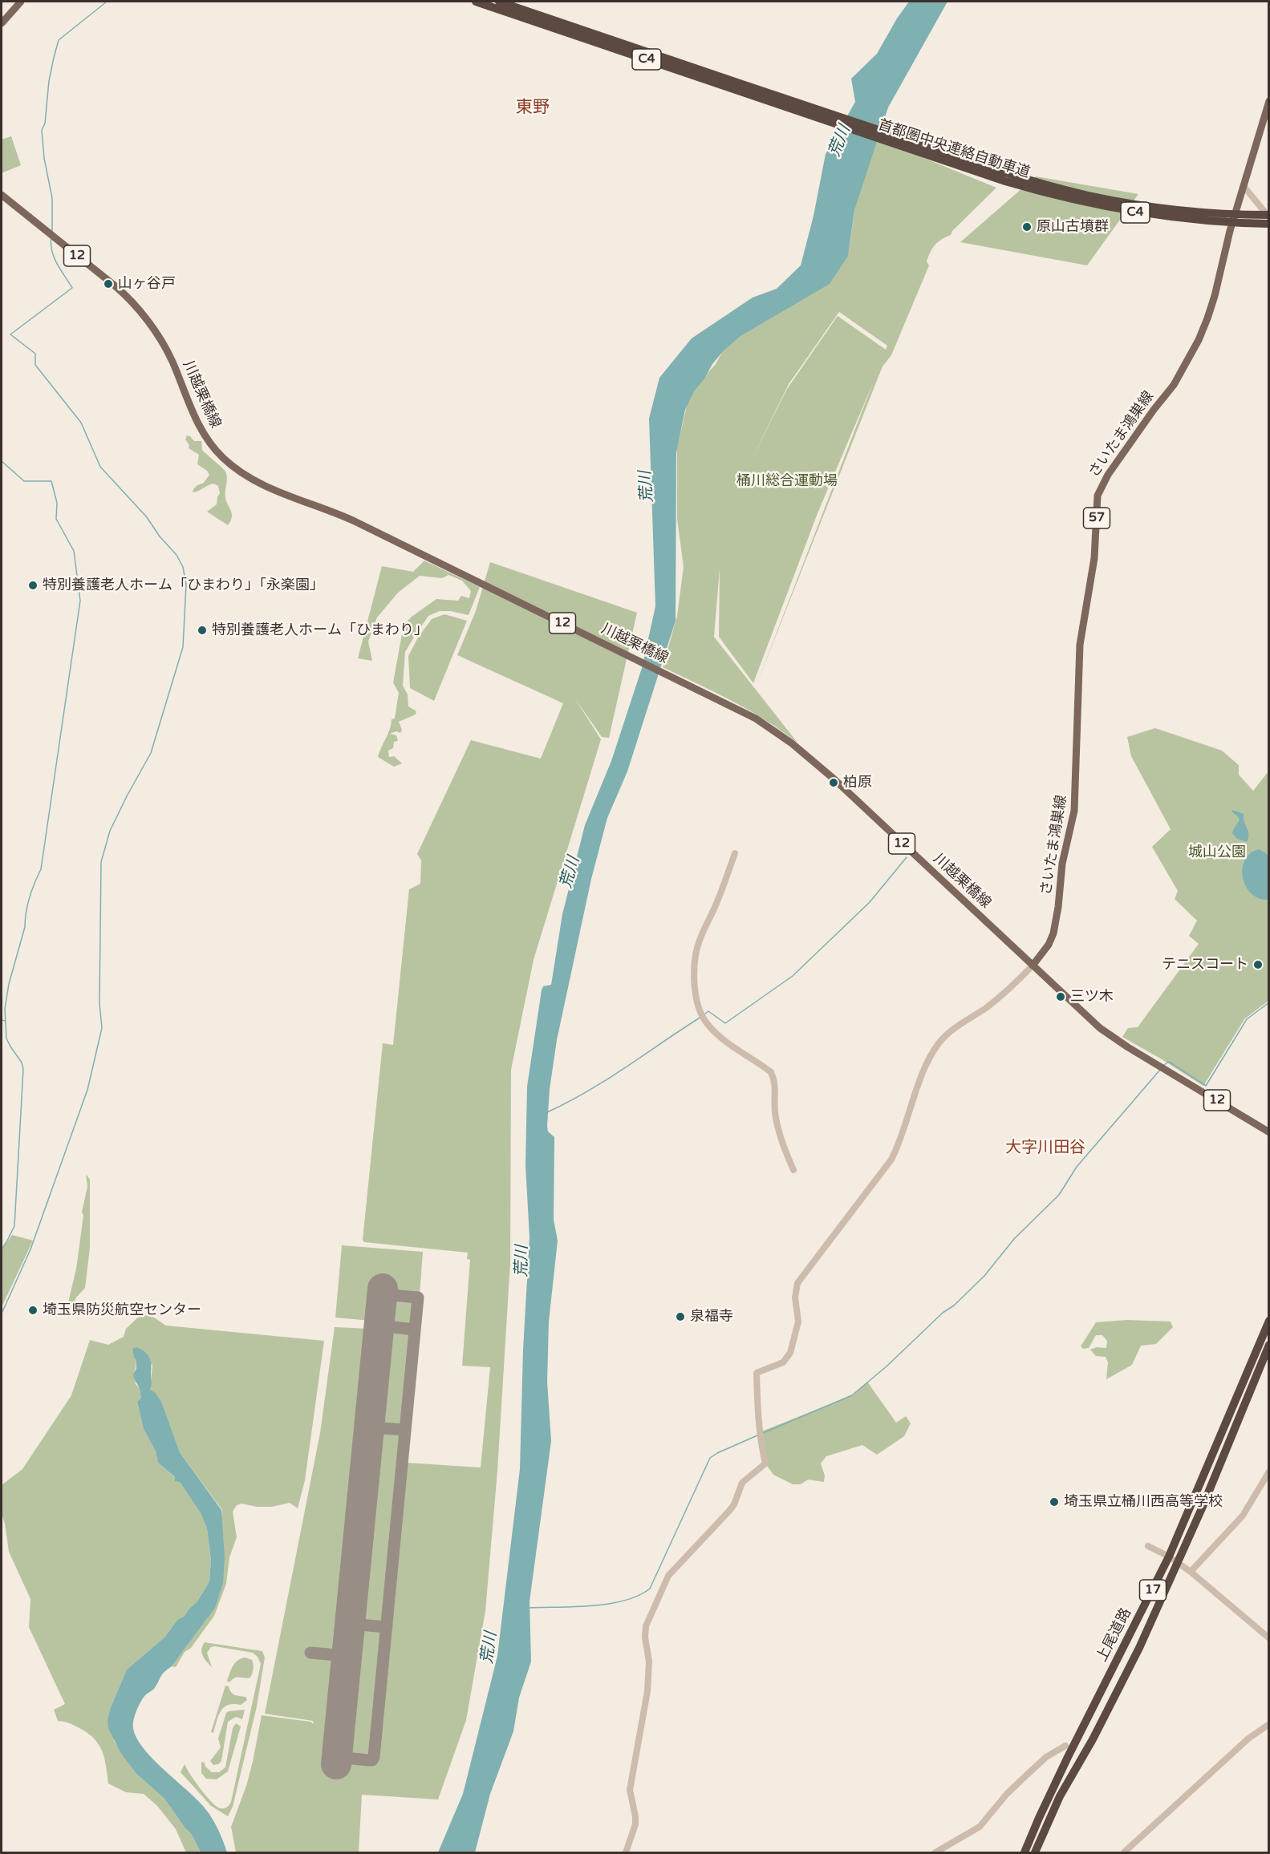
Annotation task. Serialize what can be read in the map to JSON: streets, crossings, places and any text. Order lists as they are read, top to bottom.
{
  "streets": {
    "highway": [
      "C4",
      "首都圏中央連絡自動車道",
      "17",
      "上尾道路"
    ],
    "main road": [
      "12",
      "川越栗橋線",
      "さいたま鴻巣線",
      "57"
    ]
  },
  "crossings": [
    ["川越栗橋線", "さいたま鴻巣線"]
  ],
  "districts": ["東野", "大字川田谷"],
  "water": ["荒川"],
  "parks": ["桶川総合運動場", "城山公園"],
  "places": [
    "原山古墳群",
    "山ヶ谷戸",
    "特別養護老人ホーム「ひまわり」「永楽園」",
    "特別養護老人ホーム「ひまわり」",
    "柏原",
    "テニスコート",
    "三ツ木",
    "埼玉県防災航空センター",
    "泉福寺",
    "埼玉県立桶川西高等学校"
  ]
}
